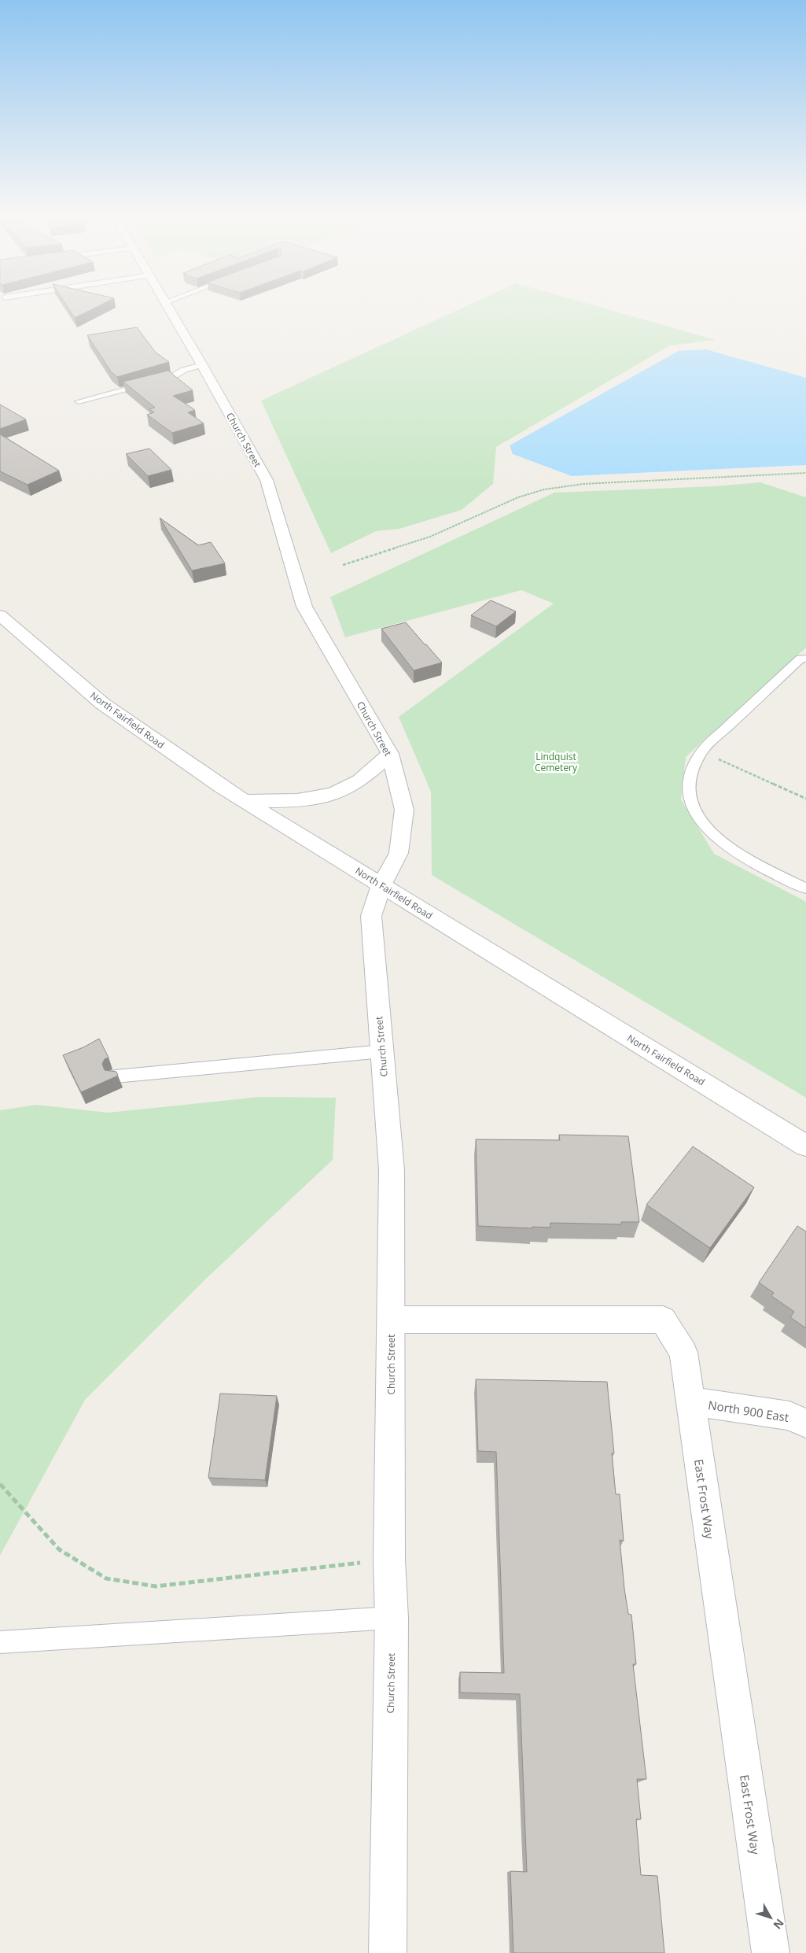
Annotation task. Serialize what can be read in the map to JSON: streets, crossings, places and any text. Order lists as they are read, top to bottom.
{
  "streets": {
    "street": [
      "Church Street",
      "North Fairfield Road",
      "North 900 East",
      "East Frost Way"
    ]
  },
  "crossings": [
    ["Church Street", "North Fairfield Road"],
    ["Church Street", "East Frost Way"],
    ["North 900 East", "East Frost Way"]
  ],
  "parks": ["Lindquist Cemetery"],
  "north": "bottom right"
}
